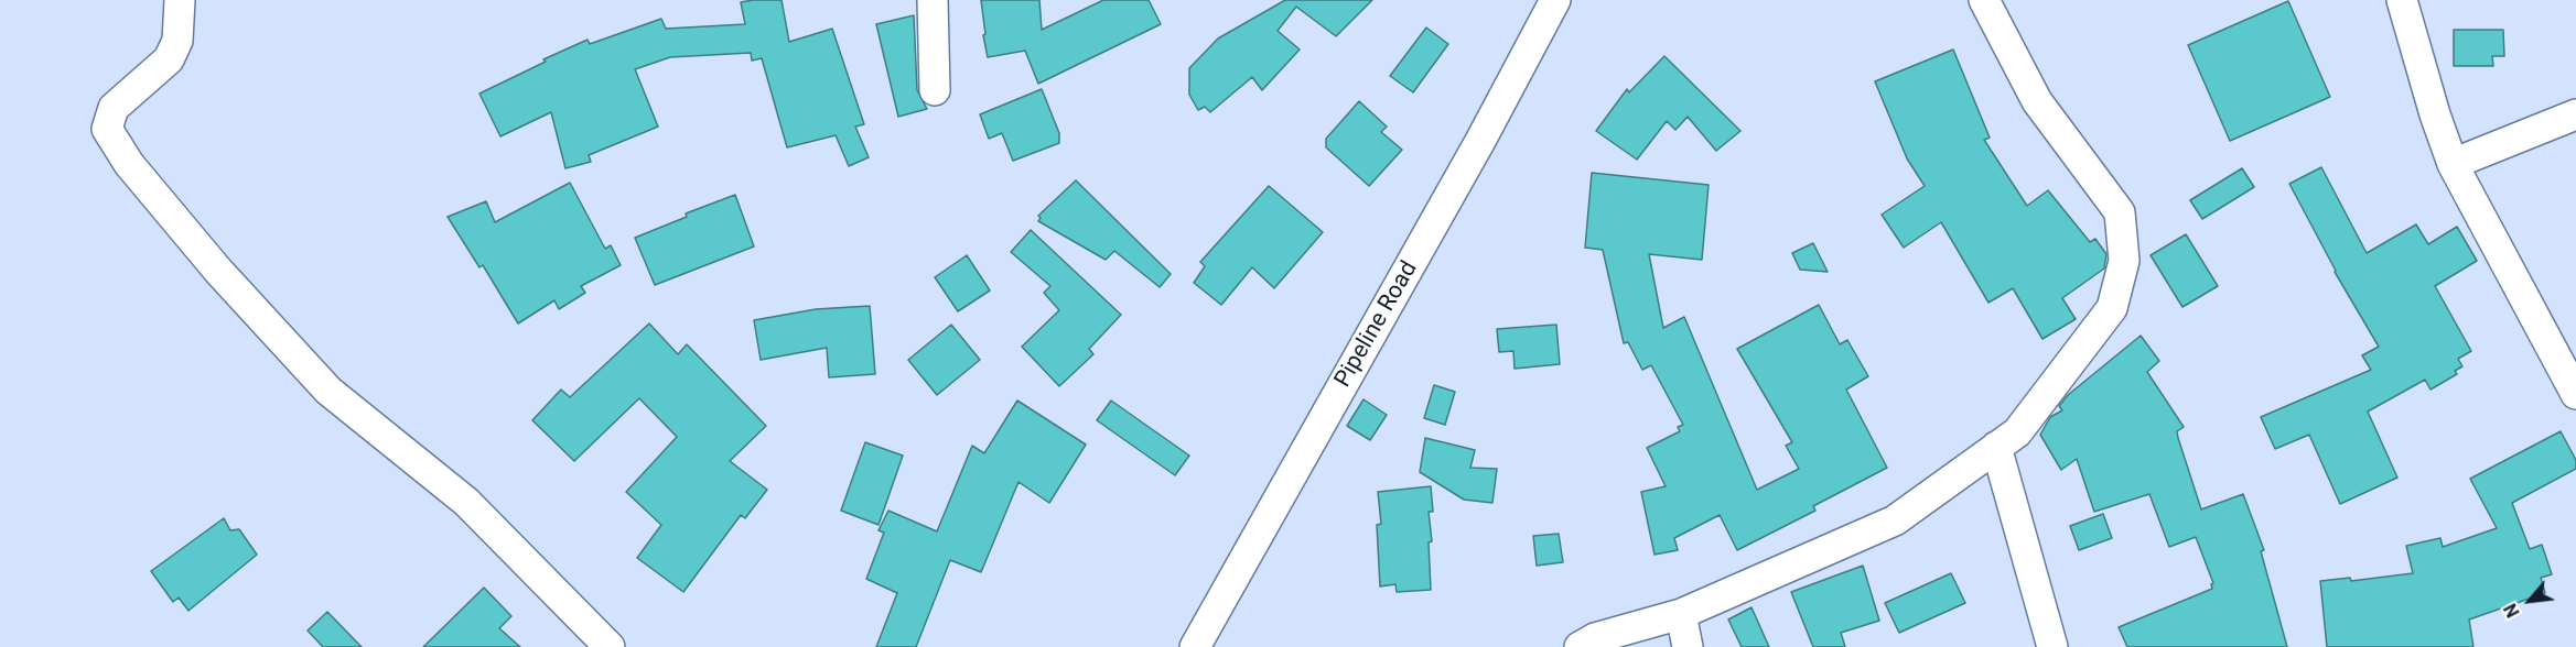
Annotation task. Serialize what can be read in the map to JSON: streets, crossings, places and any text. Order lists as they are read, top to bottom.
{
  "streets": {
    "street": ["Pipeline Road"]
  },
  "north": "bottom left"
}
